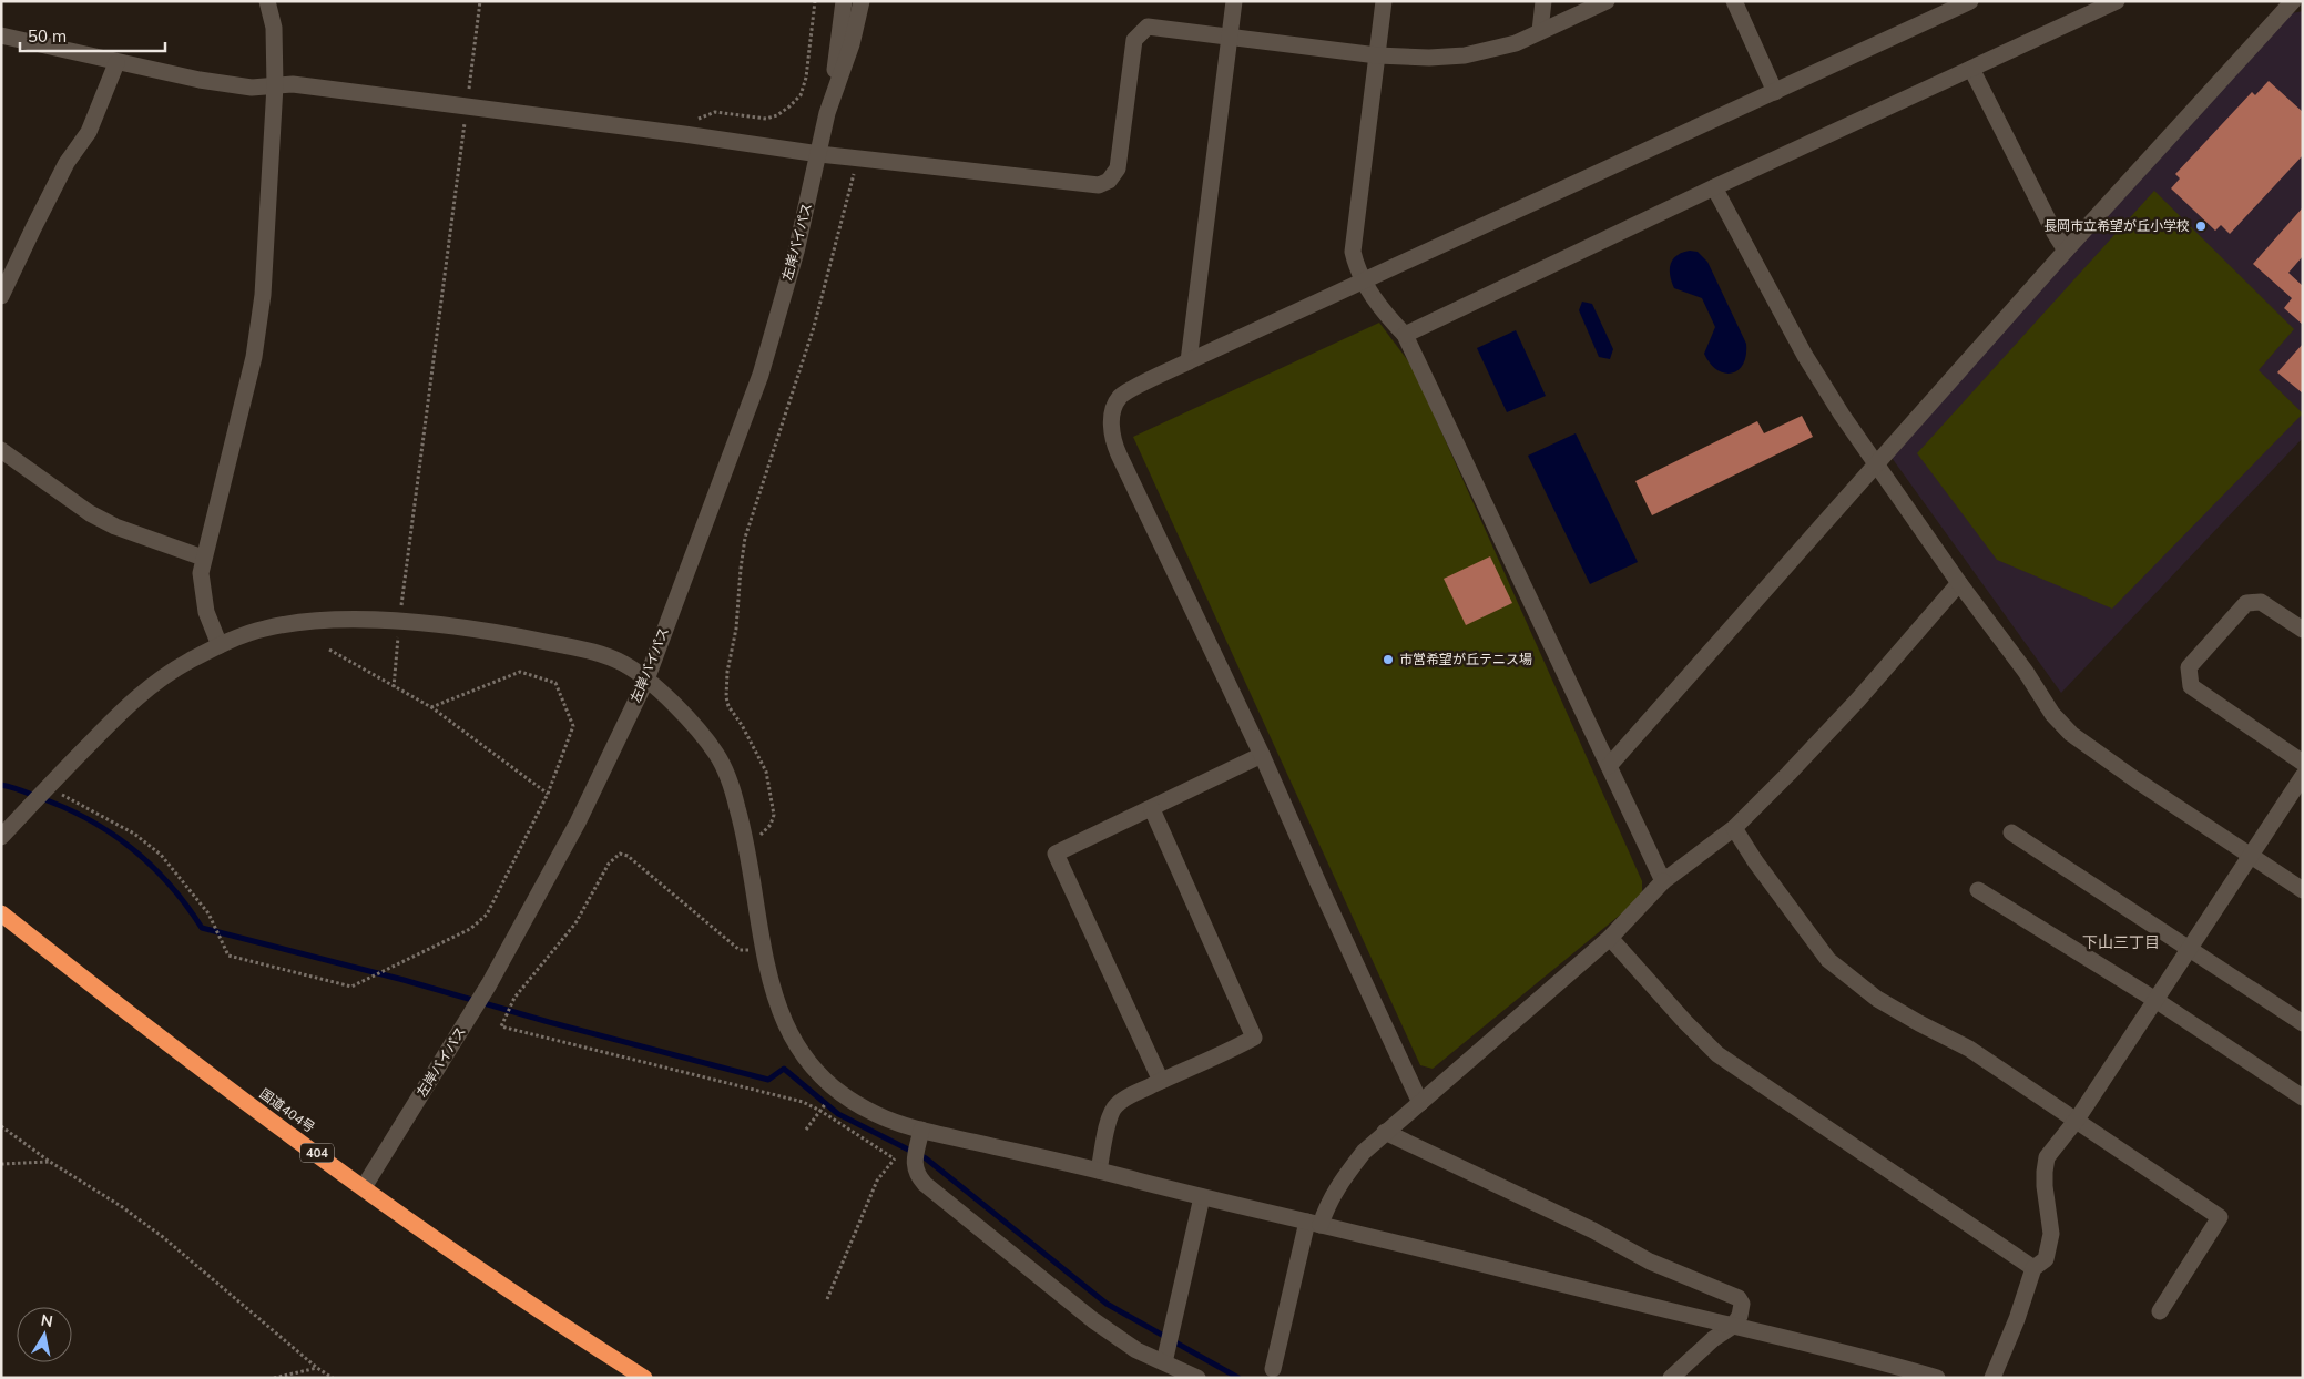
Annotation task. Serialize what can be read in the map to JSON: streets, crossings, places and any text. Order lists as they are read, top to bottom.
{
  "streets": {
    "highway": ["国道404号", "404"],
    "street": ["左岸バイパス"]
  },
  "crossings": [
    ["左岸バイパス", "国道404号"]
  ],
  "districts": ["下山三丁目"],
  "places": ["長岡市立希望が丘小学校", "市営希望が丘テニス場"],
  "scale_bar": "50 m",
  "north": "top"
}
